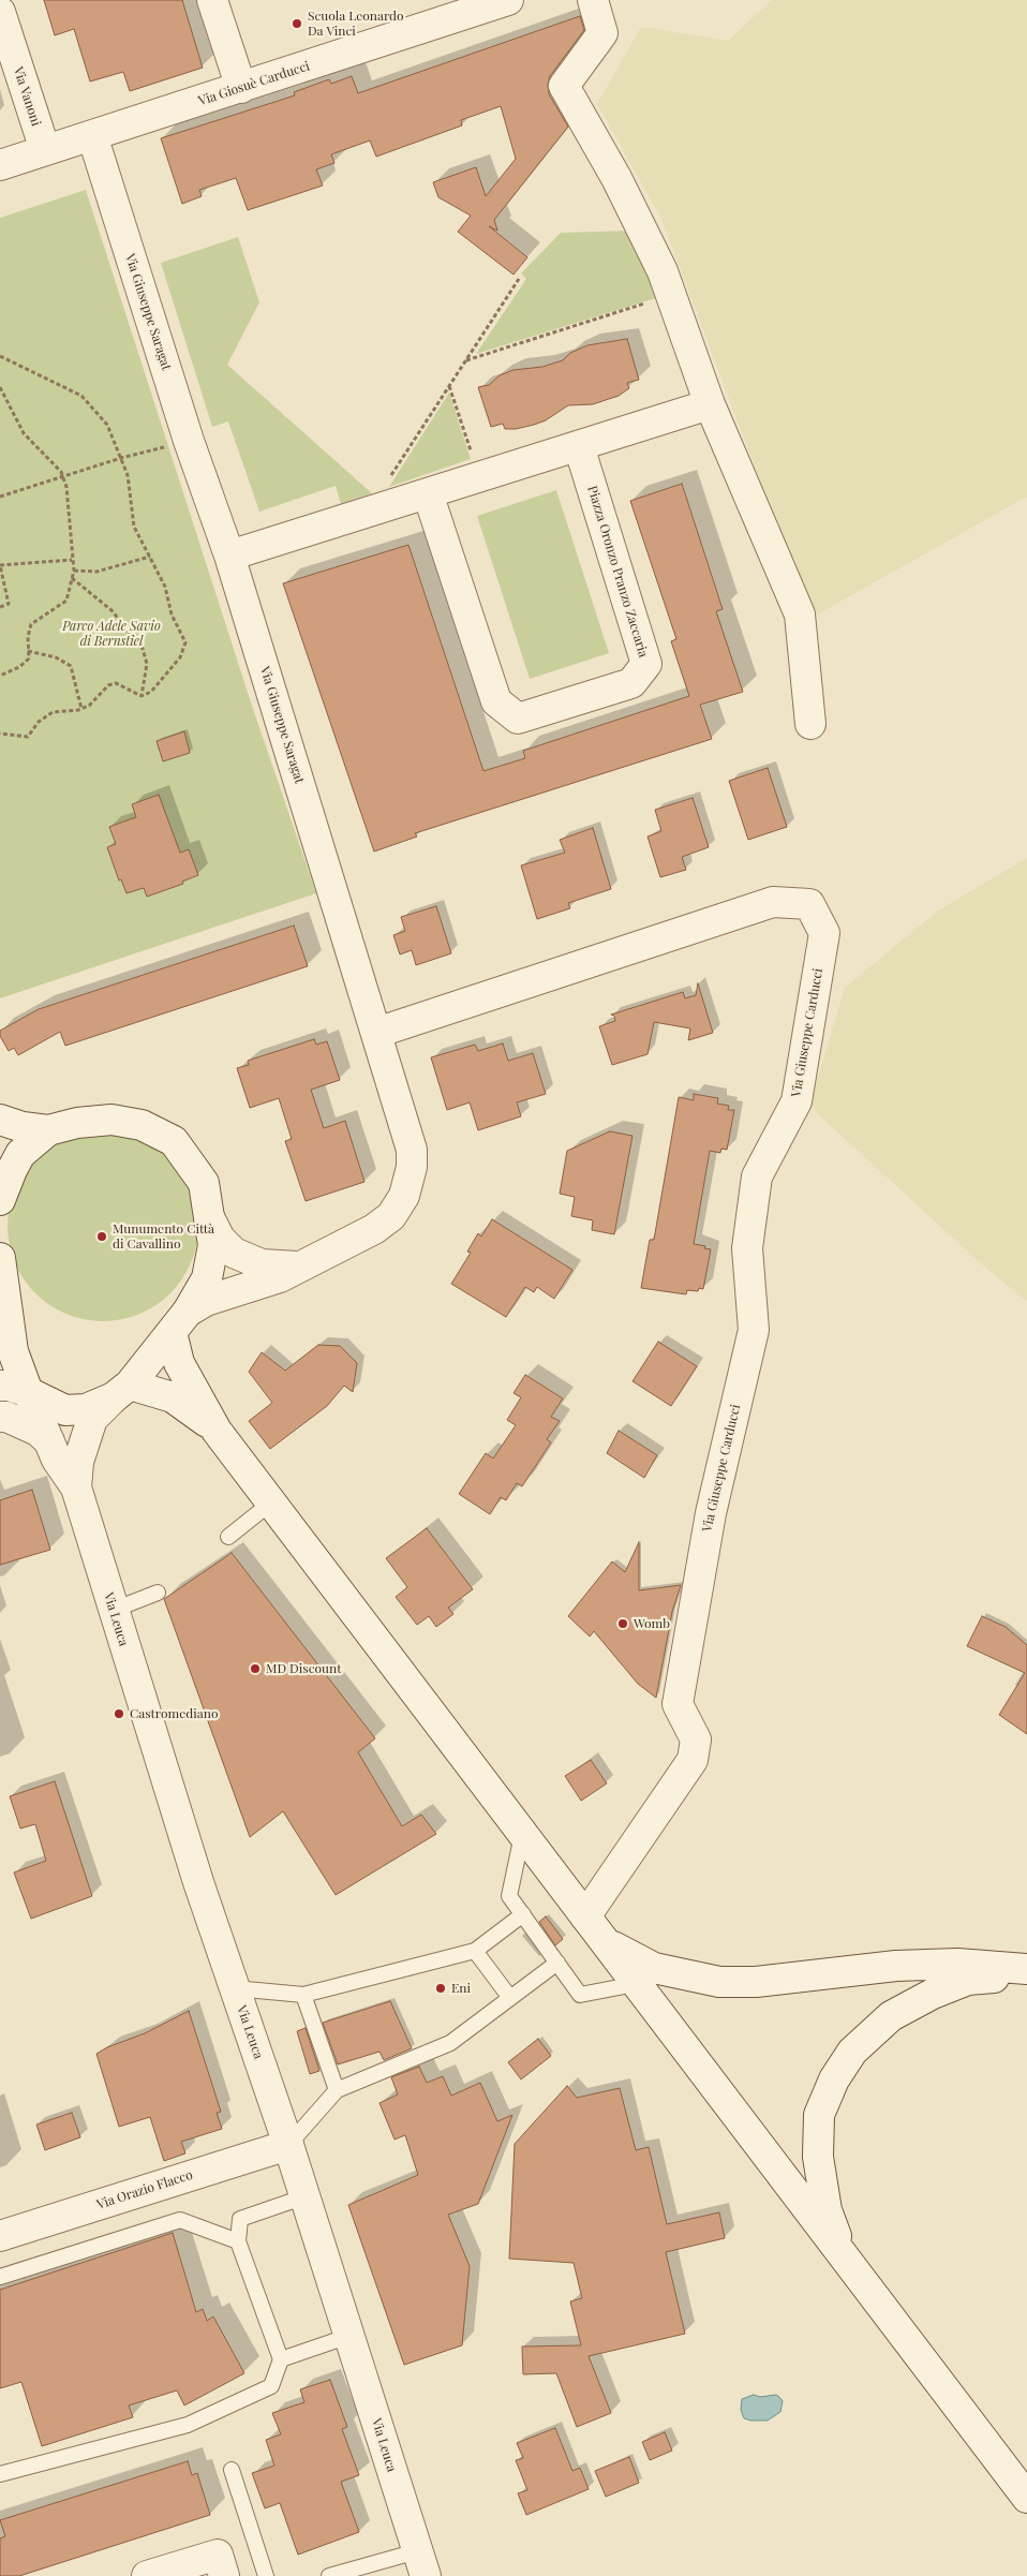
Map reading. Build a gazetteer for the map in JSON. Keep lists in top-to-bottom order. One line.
{"streets":{"street":["Via Giosuè Carducci","Via Vanoni","Via Giuseppe Saragat","Piazza Oronzo Pranzo Zaccaria","Via Giuseppe Carducci","Via Leuca","Via Orazio Flacco"]},"crossings":[["Via Giosuè Carducci","Via Vanoni"],["Via Giosuè Carducci","Via Giuseppe Saragat"],["Via Giuseppe Saragat","Via Giuseppe Carducci"],["Via Giuseppe Saragat","Via Leuca"],["Via Leuca","Via Orazio Flacco"]],"parks":["Parco Adele Savio di Bernstiel"],"places":["Scuola Leonardo Da Vinci","Munumento Città di Cavallino","Womb","MD Discount","Castromediano","Eni"]}
